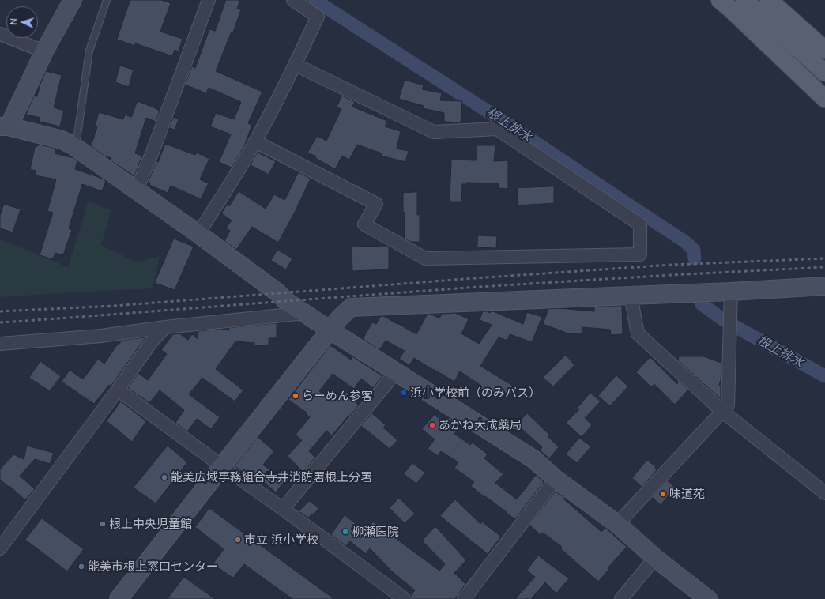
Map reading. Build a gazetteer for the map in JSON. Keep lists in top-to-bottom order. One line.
{"water":["根上排水"],"places":["浜小学校前（のみバス）","らーめん参客","あかね大成薬局","能美広域事務組合寺井消防署根上分署","味道苑","根上中央児童館","柳瀬医院","市立 浜小学校","能美市根上窓口センター"],"north":"left"}
